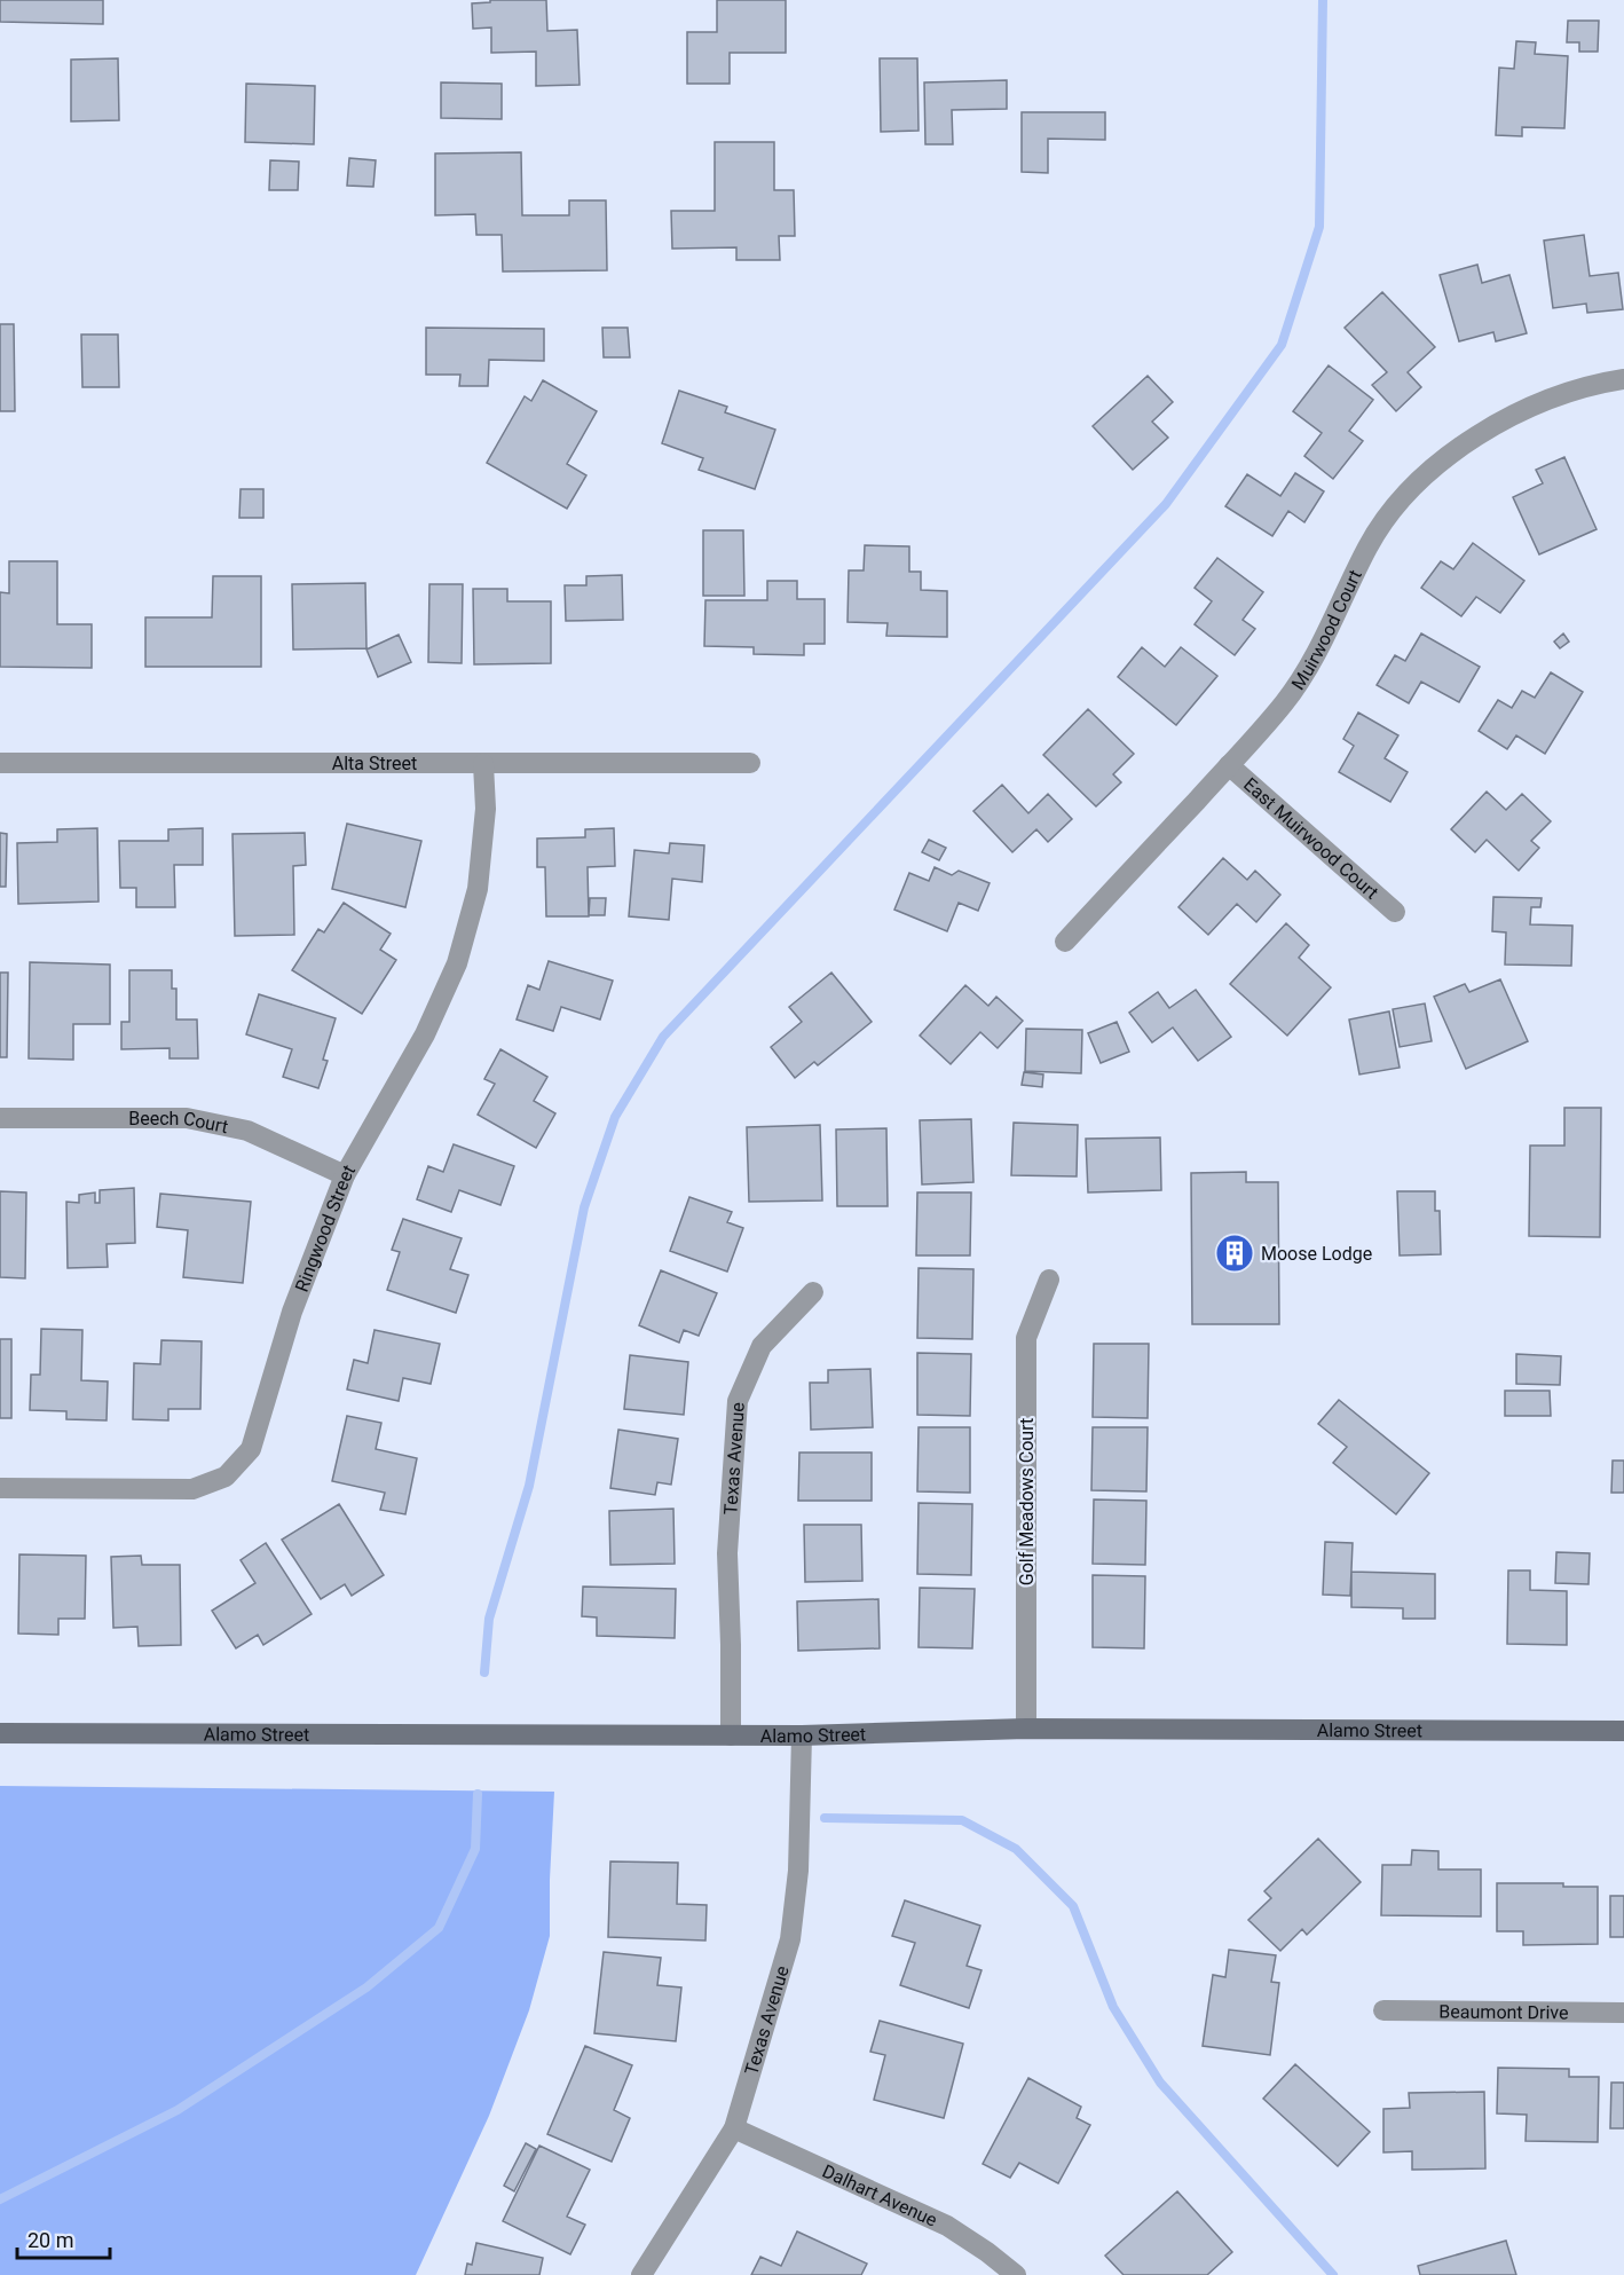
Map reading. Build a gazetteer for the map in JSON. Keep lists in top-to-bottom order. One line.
{"streets":{"main road":["Alamo Street"],"street":["Muirwood Court","Alta Street","East Muirwood Court","Beech Court","Ringwood Street","Texas Avenue","Golf Meadows Court","Beaumont Drive","Dalhart Avenue"]},"crossings":[["Muirwood Court","East Muirwood Court"],["Alta Street","Ringwood Street"],["Beech Court","Ringwood Street"],["Texas Avenue","Alamo Street"],["Texas Avenue","Dalhart Avenue"],["Golf Meadows Court","Alamo Street"]],"places":{"building":["Moose Lodge"]},"scale_bar":"20 m"}
